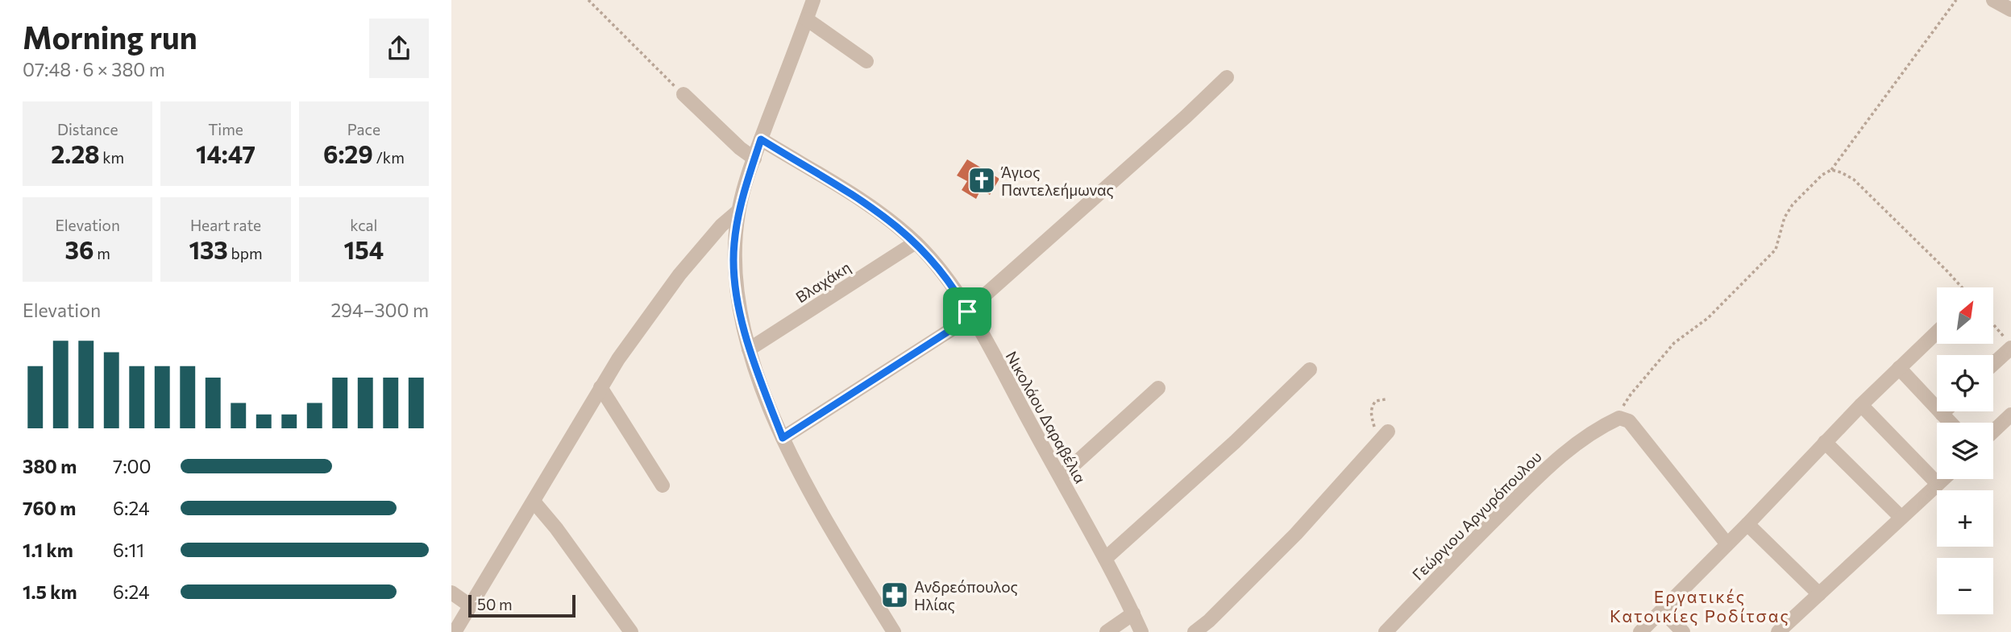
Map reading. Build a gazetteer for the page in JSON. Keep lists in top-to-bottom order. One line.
{"streets":{"street":["Βλαχάκη","Νικολάου Δαραβέλια","Γεώργιου Αργυρόπουλου"]},"crossings":[["Βλαχάκη","Νικολάου Δαραβέλια"]],"districts":["Εργατικές Κατοικίες Ροδίτσας"],"places":{"church":["Άγιος Παντελεήμωνας"],"pharmacy":["Ανδρεόπουλος Ηλίας"]},"scale_bar":"50 m","north":"top right","page":{"heading":["Morning run","07:48 · 6 × 380 m"],"stats":[["Distance","2.28 km"],["Time","14:47"],["Pace","6:29 /km"],["Elevation","36 m"],["Heart rate","133 bpm"],["kcal","154"]],"chart":["Elevation","294–300 m"],"map_buttons":["+","−"],"list":[{"name":"380 m","note":"7:00"},{"name":"760 m","note":"6:24"},{"name":"1.1 km","note":"6:11"},{"name":"1.5 km","note":"6:24"}],"scale":"50 m"}}
